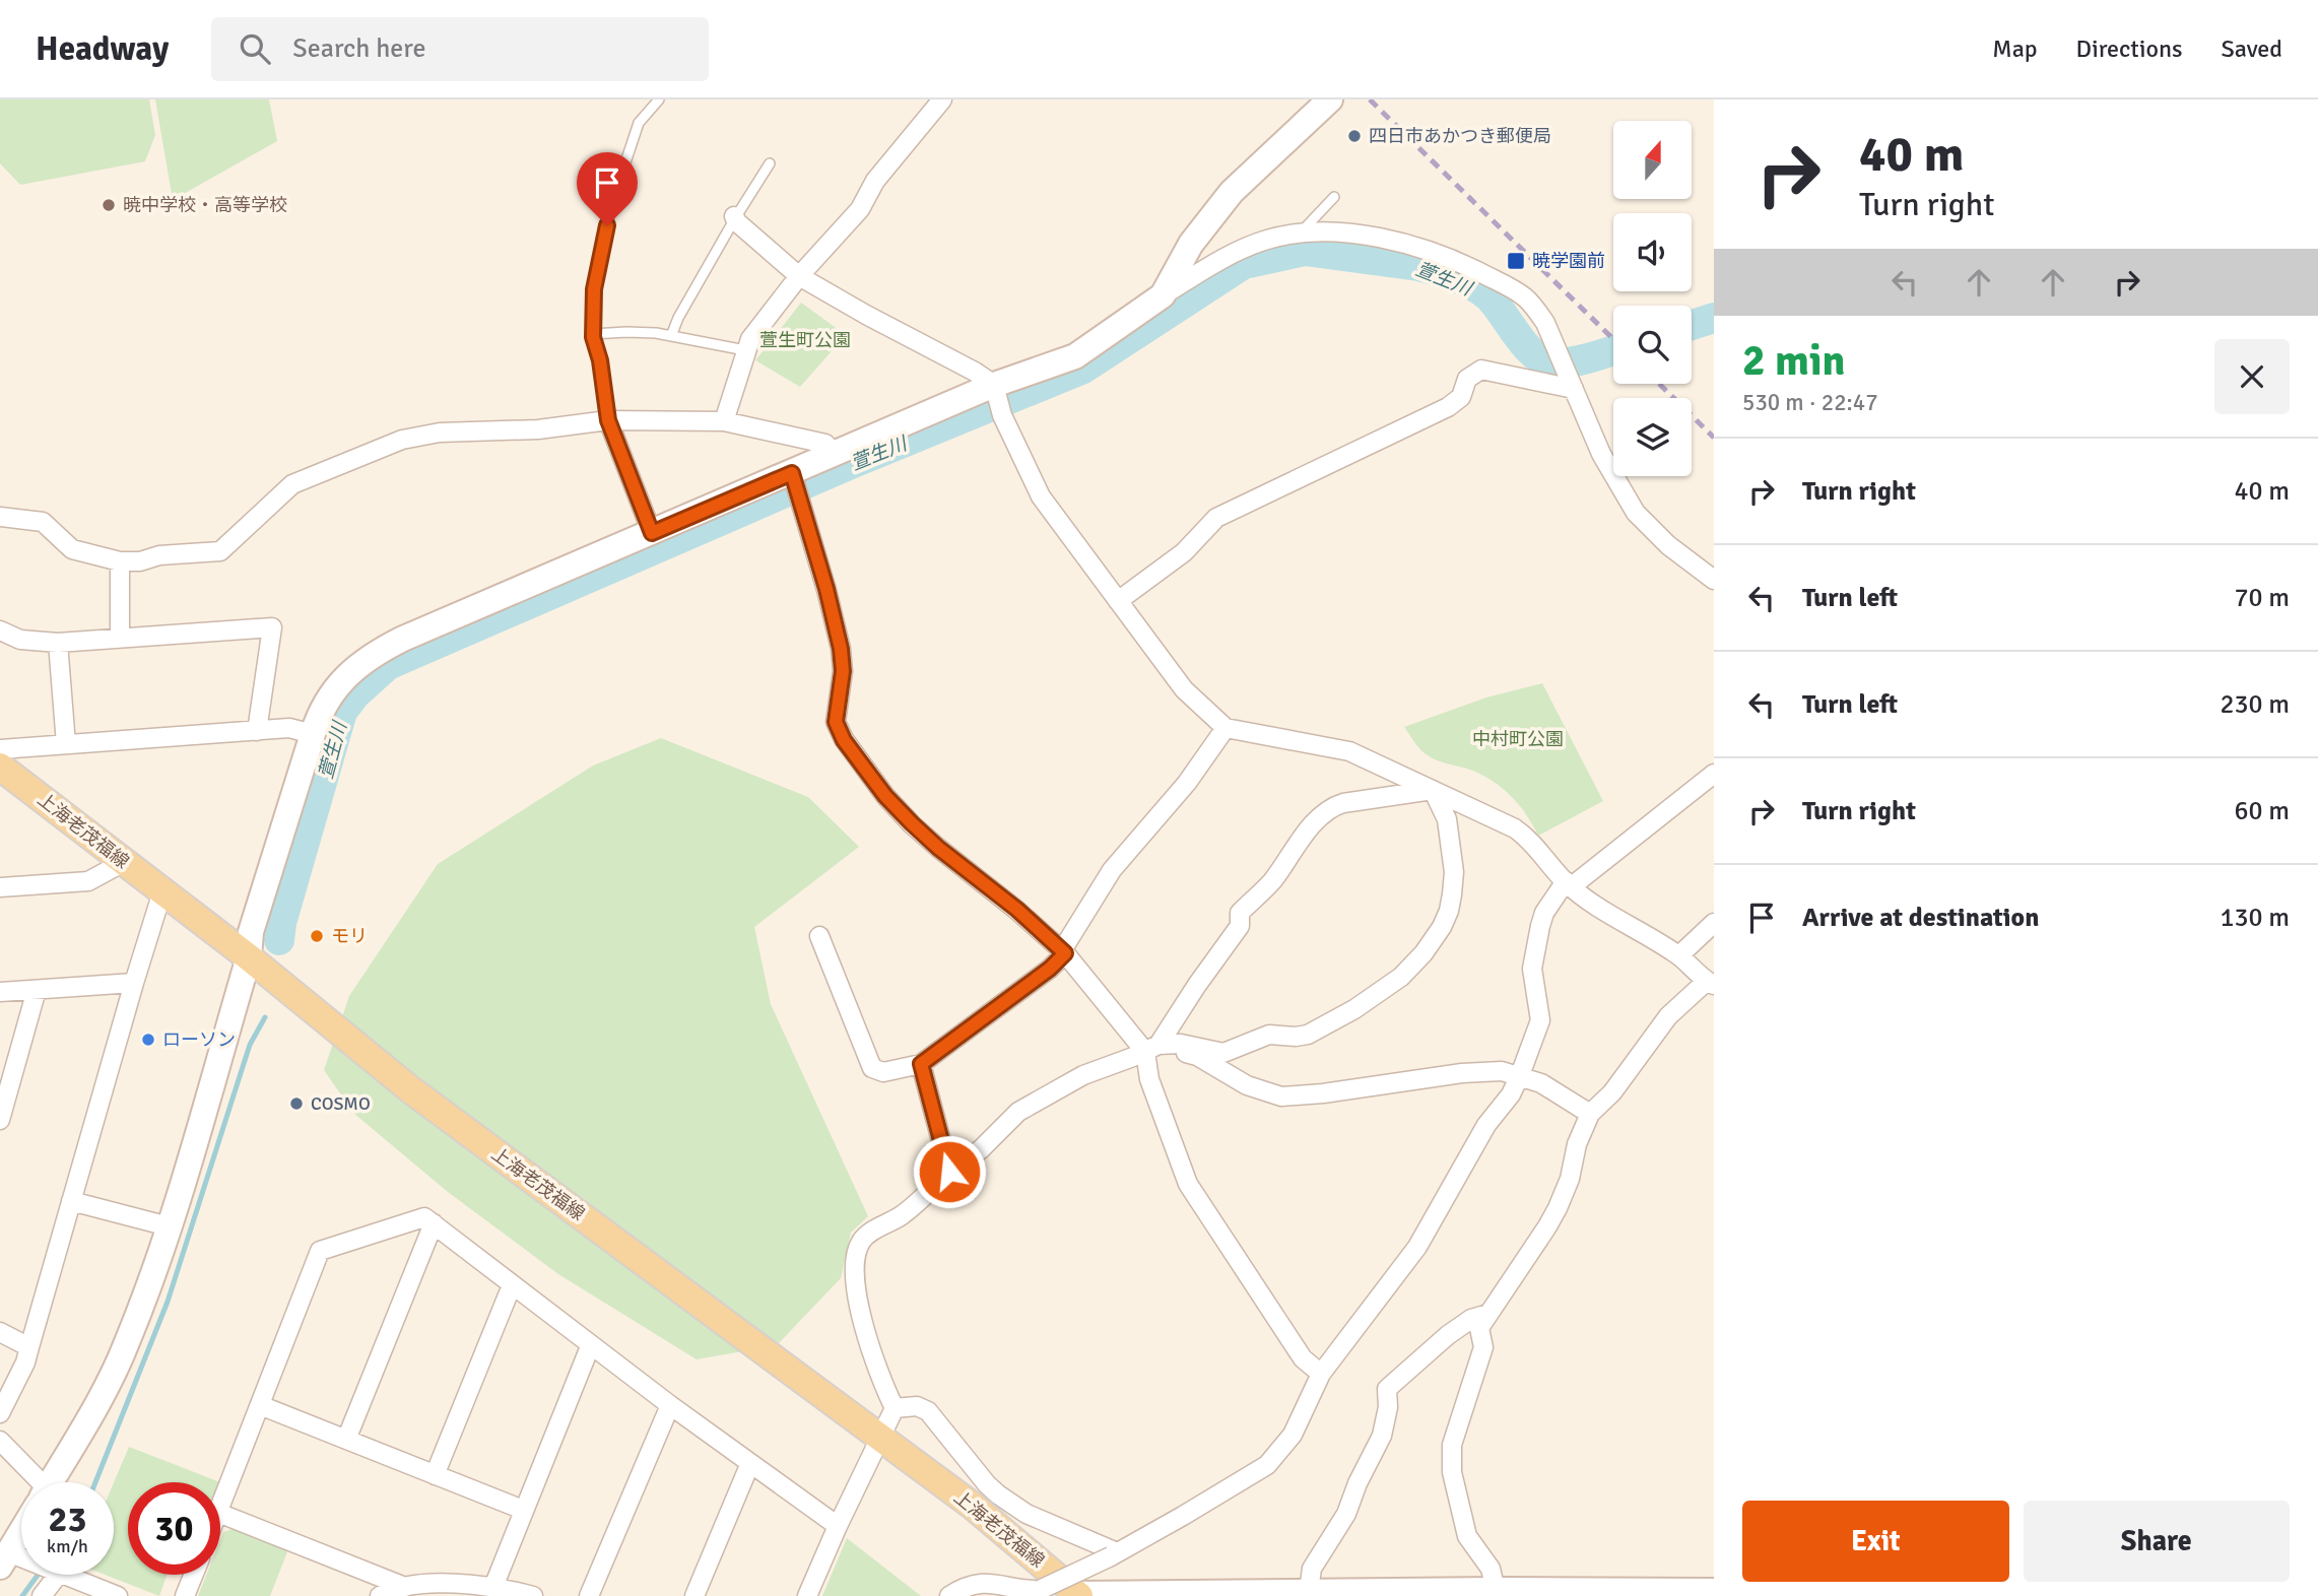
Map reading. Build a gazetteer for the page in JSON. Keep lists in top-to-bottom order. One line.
{"streets":{"main road":["上海老茂福線"]},"water":["萱生川"],"parks":["萱生町公園","中村町公園"],"places":{"other":["四日市あかつき郵便局","暁中学校・高等学校","モリ","ローソン","COSMO"],"transit":["暁学園前"]},"north":"top","page":{"header":"Headway","search":"Search here","nav":["Map","Directions","Saved"],"turn":["40 m","Turn right"],"heading":["2 min","530 m · 22:47"],"list":[{"name":"Turn right","value":"40 m"},{"name":"Turn left","value":"70 m"},{"name":"Turn left","value":"230 m"},{"name":"Turn right","value":"60 m"},{"name":"Arrive at destination","value":"130 m"}],"speed":"23 km/h","limit":"30","buttons":["Exit","Share"]}}
